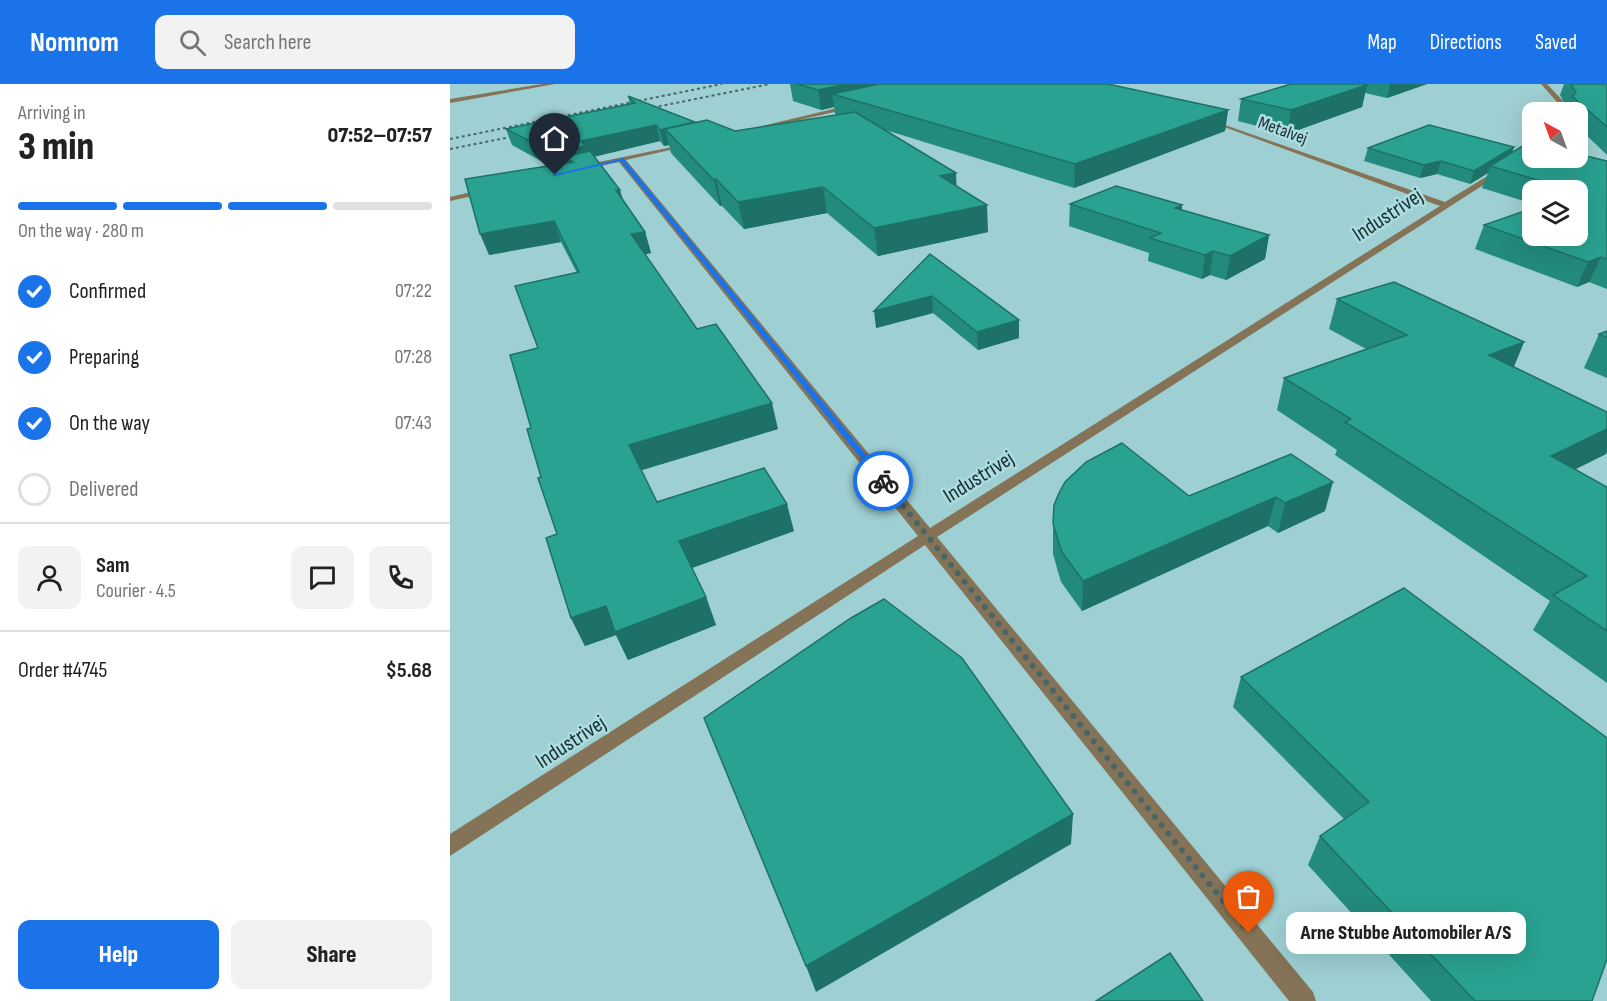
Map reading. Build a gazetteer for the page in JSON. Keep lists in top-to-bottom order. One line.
{"streets":{"street":["Metalvej","Industrivej"]},"crossings":[["Metalvej","Industrivej"]],"places":["Arne Stubbe Automobiler A/S"],"north":"top left","page":{"header":"Nomnom","search":"Search here","nav":["Map","Directions","Saved"],"heading":["3 min","Arriving in","07:52–07:57"],"panel":["Sam","Courier · 4.5","Order #4745","$5.68"],"bar":"On the way · 280 m","list":[["Confirmed","07:22"],["Preparing","07:28"],["On the way","07:43"],"Delivered"],"buttons":["Help","Share"],"bubble":"Arne Stubbe Automobiler A/S"}}
